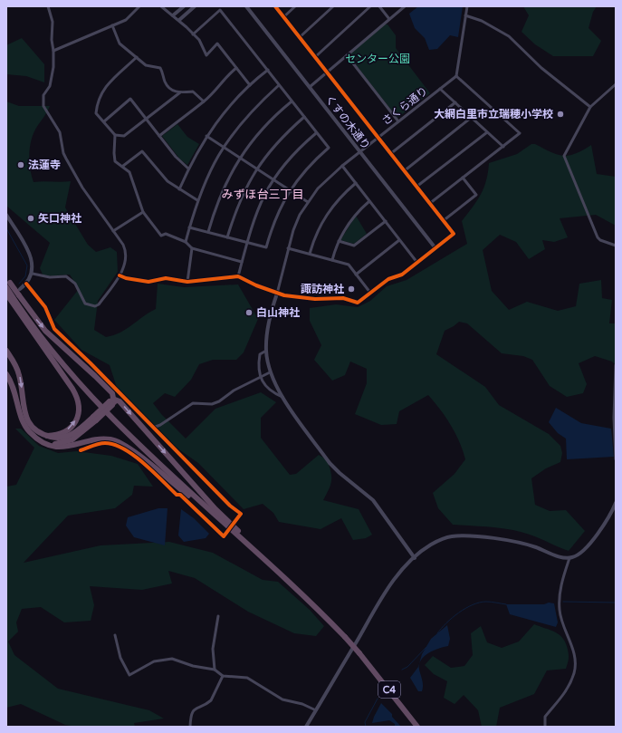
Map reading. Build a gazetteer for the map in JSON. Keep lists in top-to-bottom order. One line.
{"streets":{"highway":["C4"],"street":["さくら通り","くすの木通り"]},"crossings":[["さくら通り","くすの木通り"]],"districts":["みずほ台三丁目"],"parks":["センター公園"],"places":["大網白里市立瑞穂小学校","法蓮寺","矢口神社","諏訪神社","白山神社"]}
